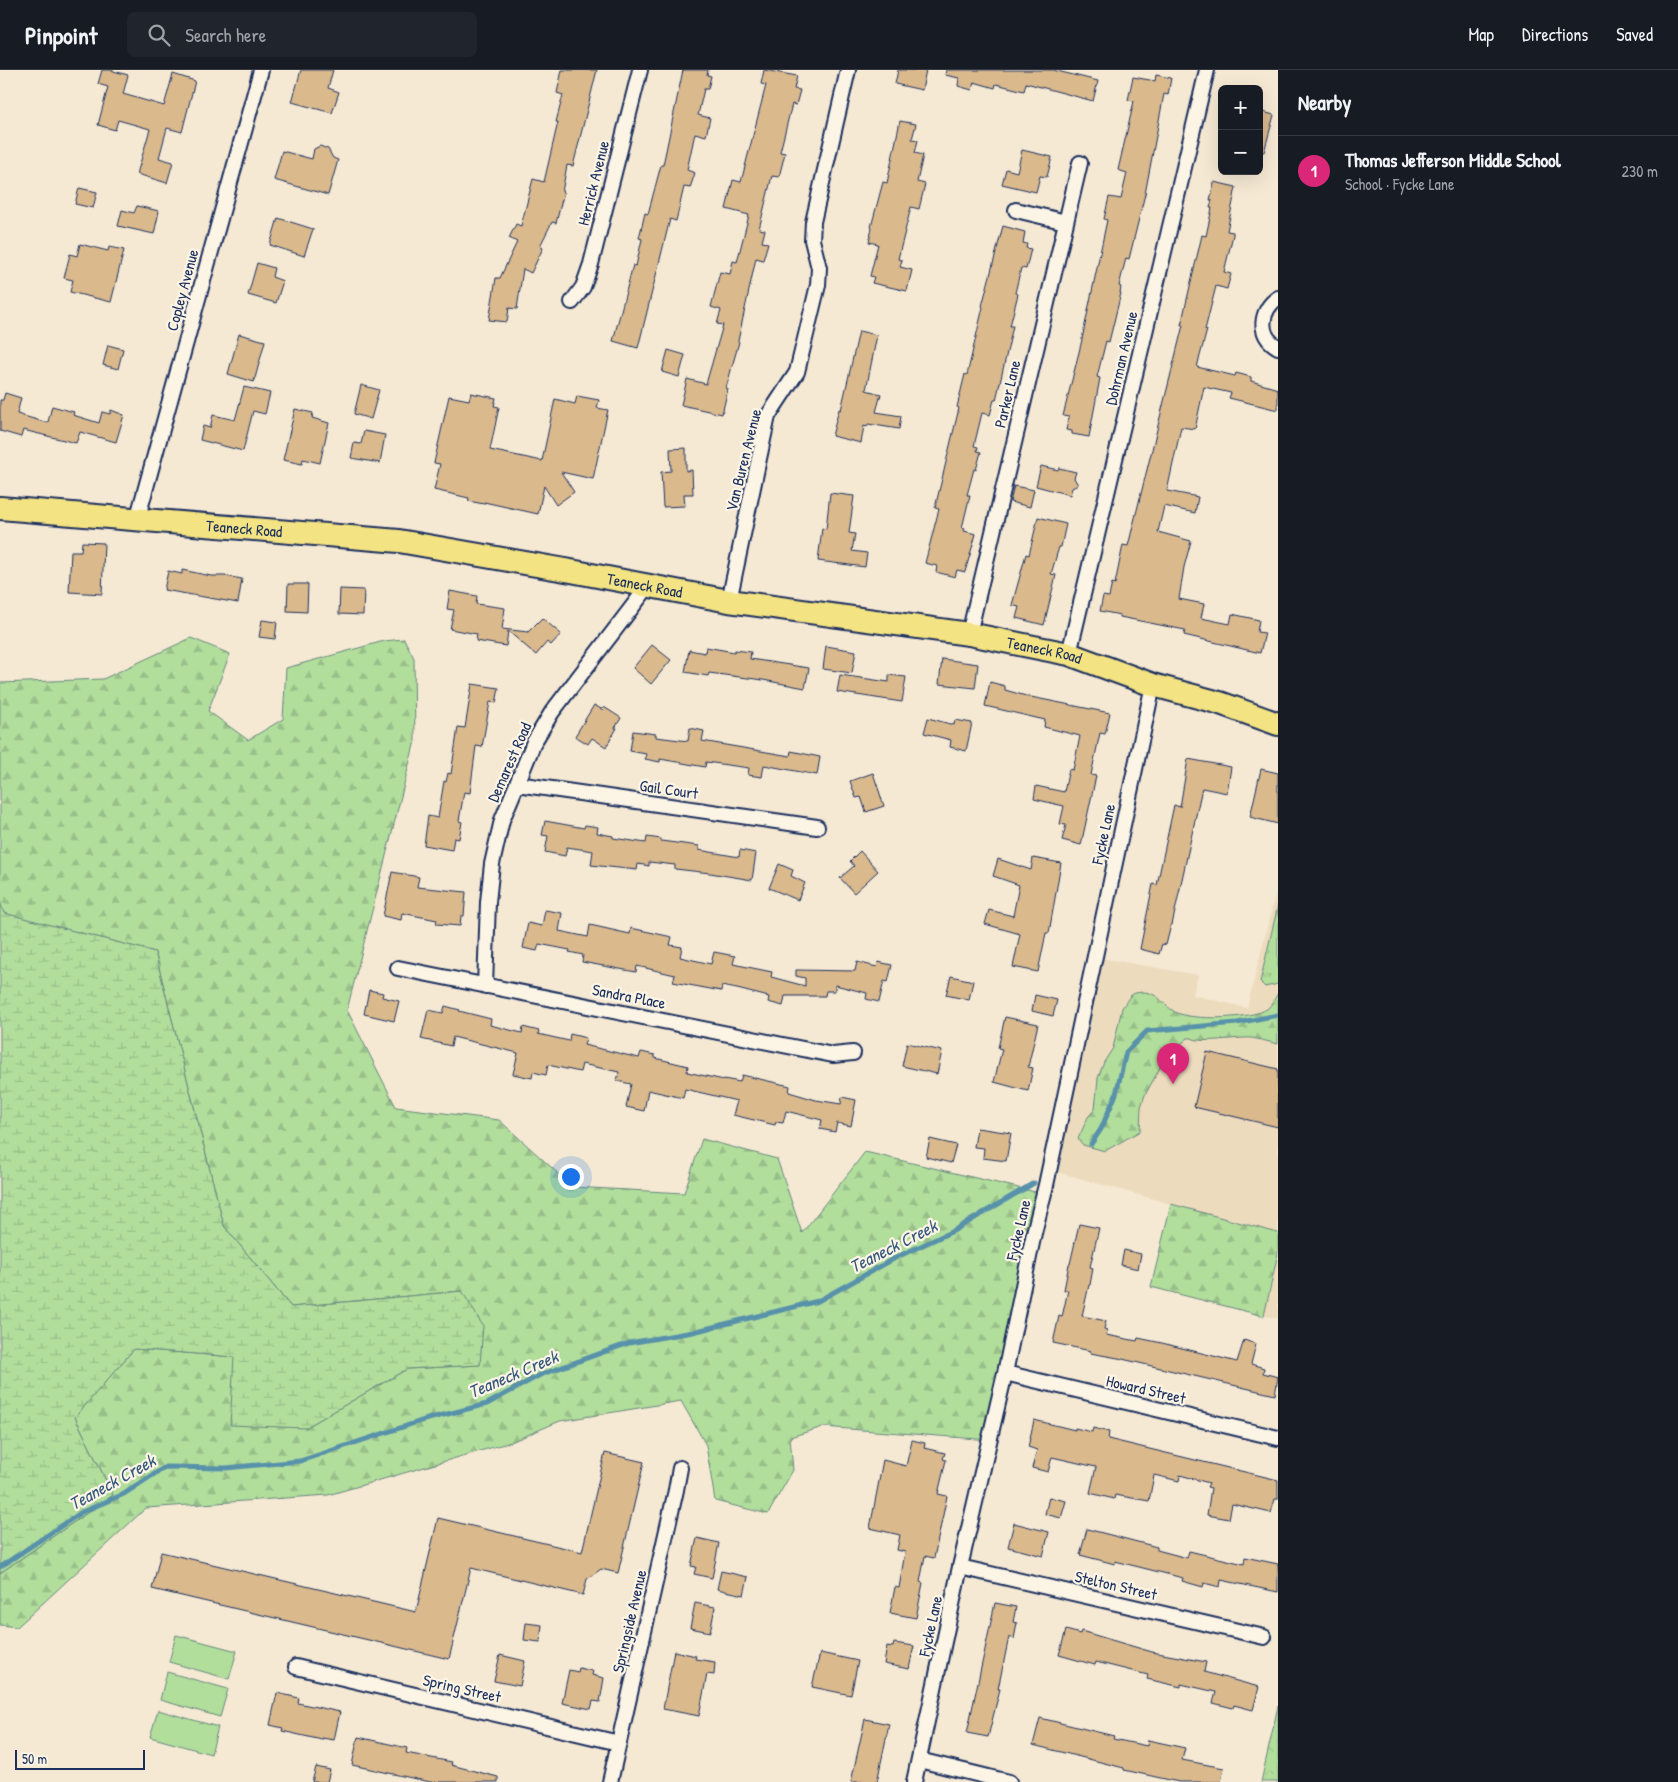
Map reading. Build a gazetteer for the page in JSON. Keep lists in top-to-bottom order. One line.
{"streets":{"main road":["Teaneck Road"],"street":["Herrick Avenue","Copley Avenue","Dohrman Avenue","Parker Lane","Van Buren Avenue","Demarest Road","Gail Court","Fycke Lane","Sandra Place","Howard Street","Stelton Street","Springside Avenue","Spring Street"]},"crossings":[["Copley Avenue","Teaneck Road"],["Dohrman Avenue","Teaneck Road"],["Parker Lane","Teaneck Road"],["Van Buren Avenue","Teaneck Road"],["Teaneck Road","Demarest Road"],["Teaneck Road","Fycke Lane"],["Demarest Road","Gail Court"],["Demarest Road","Sandra Place"],["Fycke Lane","Howard Street"],["Fycke Lane","Stelton Street"],["Springside Avenue","Spring Street"]],"water":["Teaneck Creek"],"scale_bar":"50 m","page":{"header":"Pinpoint","search":"Search here","nav":["Map","Directions","Saved"],"heading":"Nearby","map_buttons":["+","−"],"list":[{"mark":"1","name":"Thomas Jefferson Middle School","note":"School · Fycke Lane","value":"230 m"}],"pins":"1","scale":"50 m"}}
